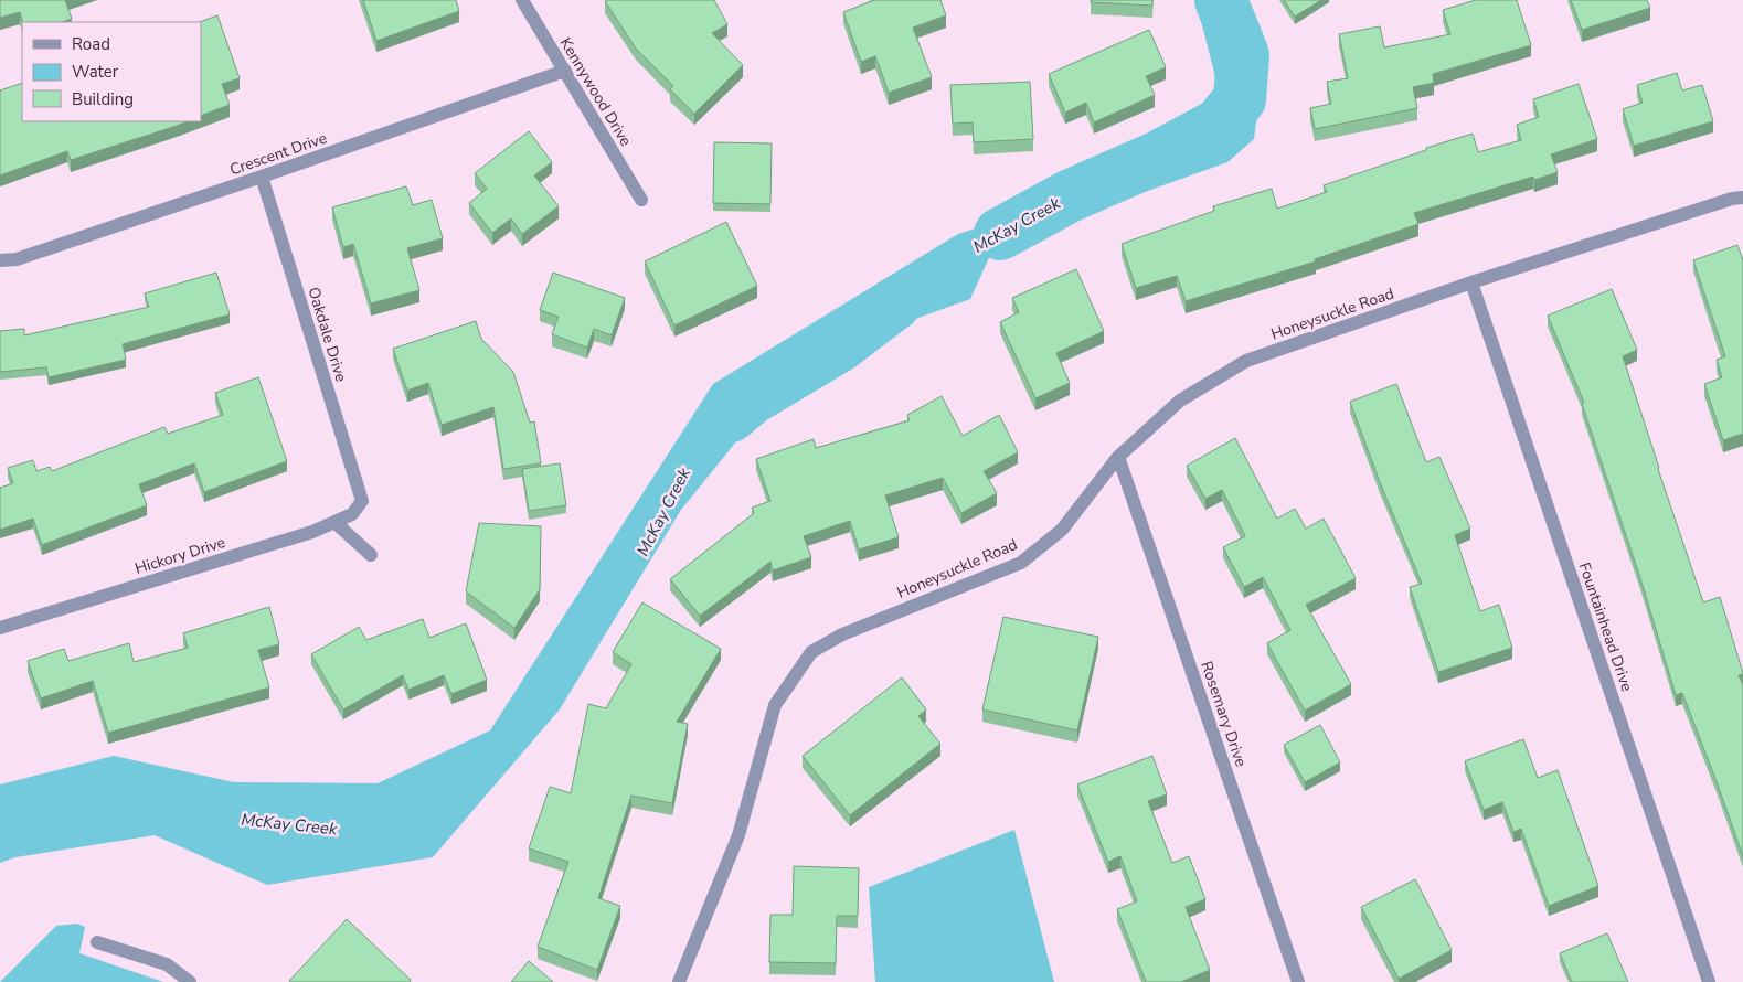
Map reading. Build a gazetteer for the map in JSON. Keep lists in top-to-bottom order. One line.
{"streets":{"street":["Kennywood Drive","Crescent Drive","Honeysuckle Road","Oakdale Drive","Hickory Drive","Fountainhead Drive","Rosemary Drive"]},"crossings":[["Kennywood Drive","Crescent Drive"],["Crescent Drive","Oakdale Drive"],["Honeysuckle Road","Fountainhead Drive"],["Honeysuckle Road","Rosemary Drive"],["Oakdale Drive","Hickory Drive"]],"water":["McKay Creek"],"legend":["Road","Water","Building"]}
